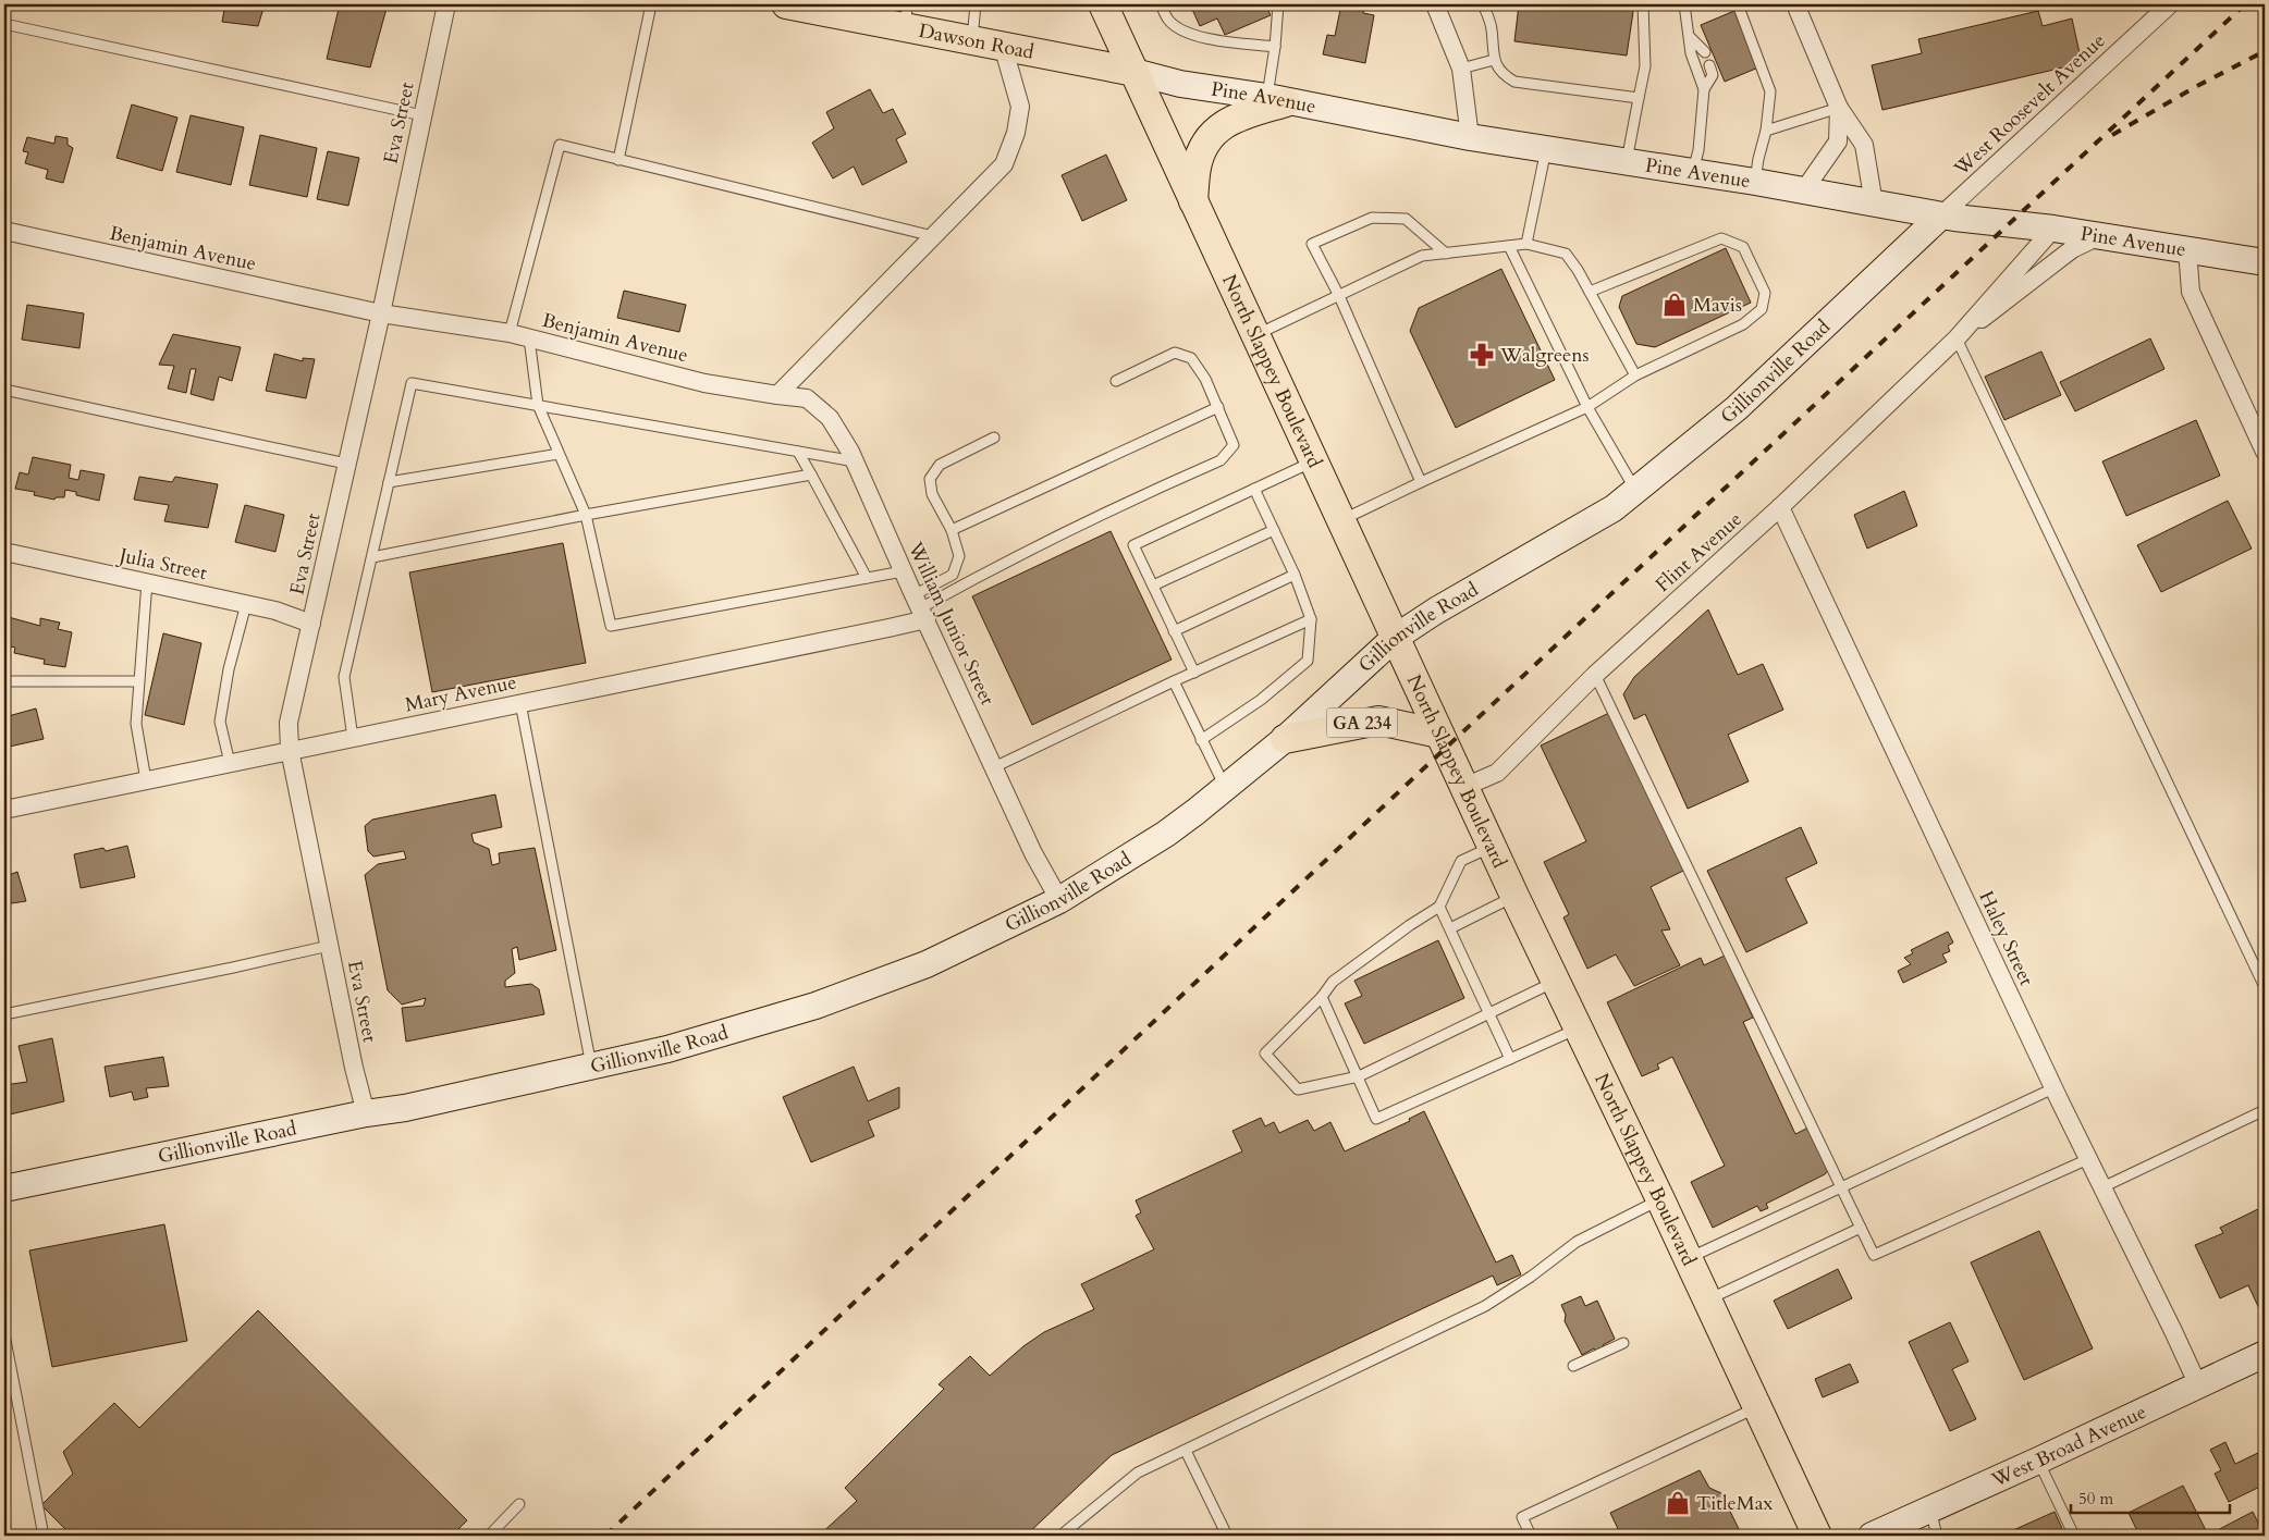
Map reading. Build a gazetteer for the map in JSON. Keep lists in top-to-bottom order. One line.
{"streets":{"main road":["Dawson Road","Pine Avenue","North Slappey Boulevard","Gillionville Road","GA 234","West Broad Avenue"],"street":["West Roosevelt Avenue","Eva Street","Benjamin Avenue","Flint Avenue","Julia Street","William Junior Street","Mary Avenue","Haley Street"]},"crossings":[["Dawson Road","Pine Avenue"],["Dawson Road","North Slappey Boulevard"],["Pine Avenue","West Roosevelt Avenue"],["Pine Avenue","North Slappey Boulevard"],["Pine Avenue","Gillionville Road"],["Pine Avenue","Flint Avenue"],["West Roosevelt Avenue","Gillionville Road"],["Eva Street","Benjamin Avenue"],["Eva Street","Gillionville Road"],["Eva Street","Julia Street"],["Eva Street","Mary Avenue"],["Benjamin Avenue","William Junior Street"],["North Slappey Boulevard","Gillionville Road"],["North Slappey Boulevard","Flint Avenue"],["North Slappey Boulevard","GA 234"],["Gillionville Road","William Junior Street"],["Gillionville Road","GA 234"],["Flint Avenue","Haley Street"],["William Junior Street","Mary Avenue"],["Haley Street","West Broad Avenue"]],"places":{"shop":["Mavis","TitleMax"],"pharmacy":["Walgreens"]},"scale_bar":"50 m"}
